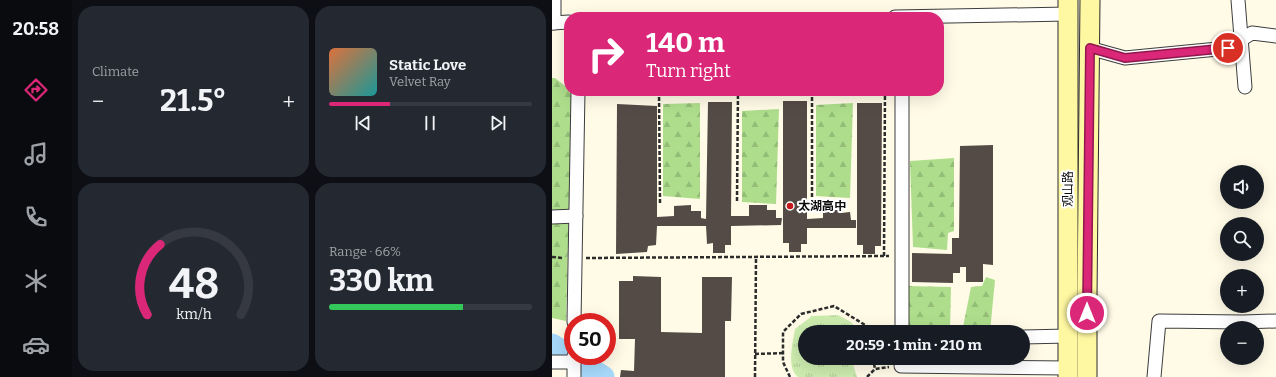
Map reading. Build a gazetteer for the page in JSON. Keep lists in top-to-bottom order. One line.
{"streets":{"main road":["观山路"]},"places":["太湖高中"],"page":{"tabs":"20:58","tile":["Climate",["Range · 66%","330 km"]],"turn":["140 m","Turn right"],"song":["Static Love","Velvet Ray"],"heat":["−","21.5°","+"],"map_buttons":["+","−"],"limit":"50","trip":"20:59 · 1 min · 210 m","gauge":["48","km/h"]}}
